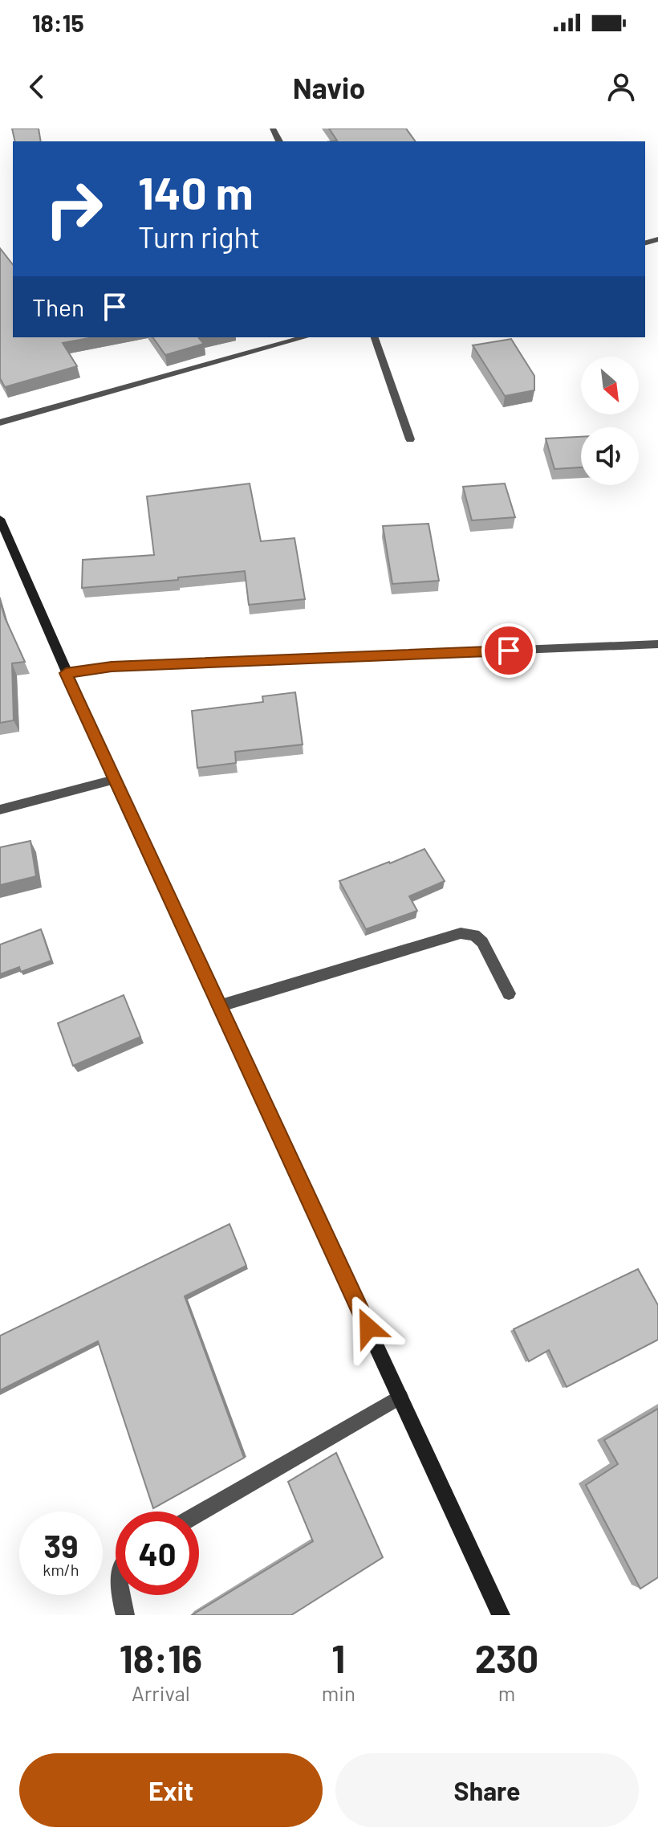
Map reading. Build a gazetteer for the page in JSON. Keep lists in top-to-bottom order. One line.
{"north":"bottom right","page":{"status":"18:15","header":"Navio","turn":["140 m","Turn right"],"then":"Then","speed":"39 km/h","limit":"40","eta":["18:16","Arrival","1","min","230","m"],"buttons":["Exit","Share"]}}
